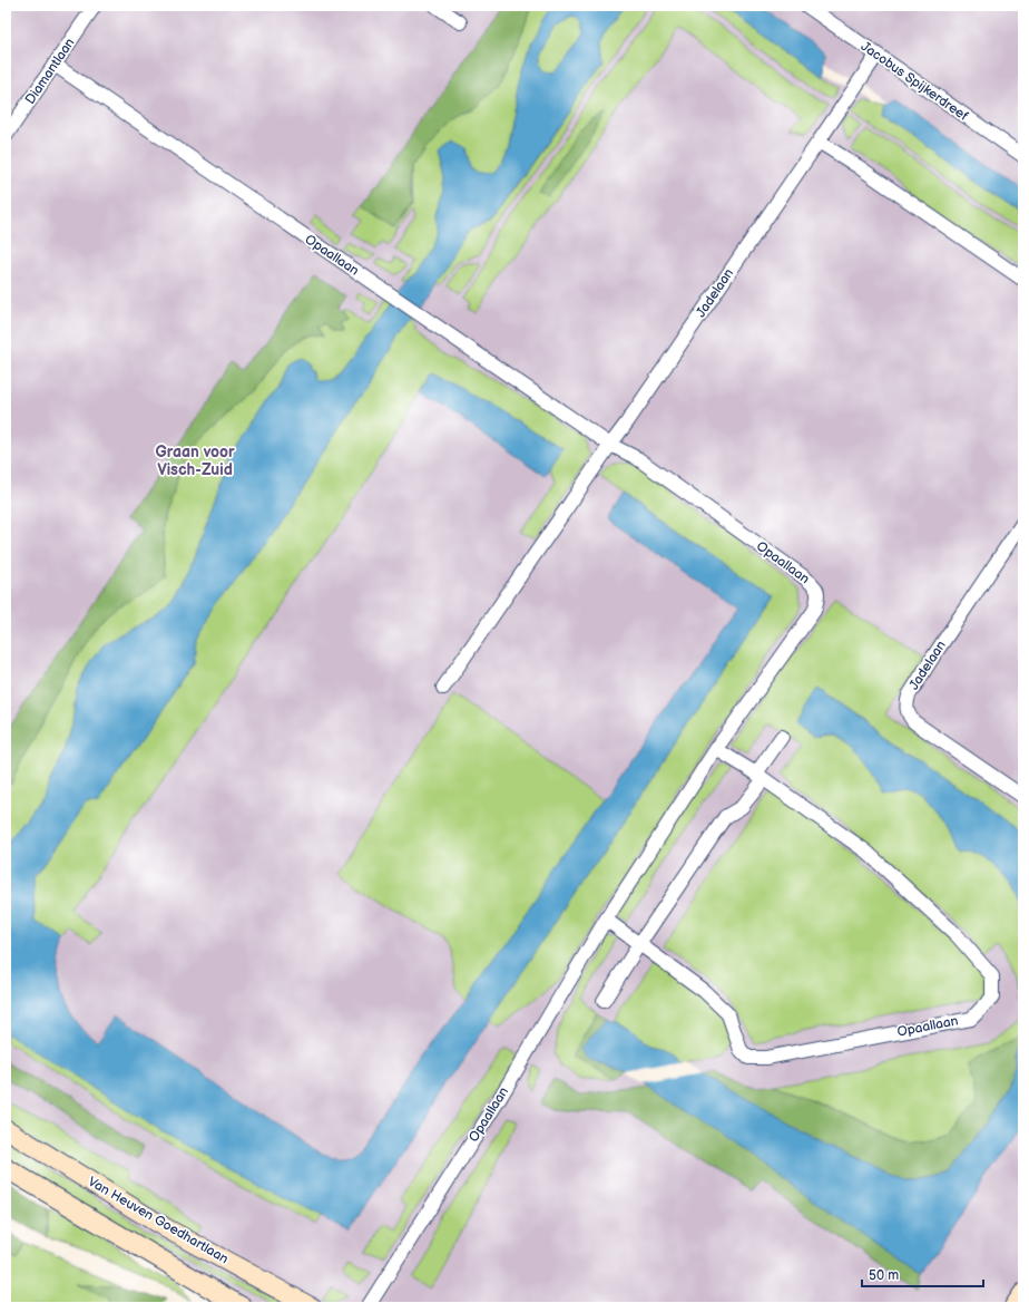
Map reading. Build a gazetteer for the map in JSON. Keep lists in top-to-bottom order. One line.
{"streets":{"main road":["Van Heuven Goedhartlaan"],"street":["Diamantlaan","Jacobus Spijkerdreef","Opaallaan","Jadelaan"]},"crossings":[["Diamantlaan","Opaallaan"],["Jacobus Spijkerdreef","Jadelaan"],["Opaallaan","Jadelaan"]],"districts":["Graan voor Visch-Zuid"],"scale_bar":"50 m"}
